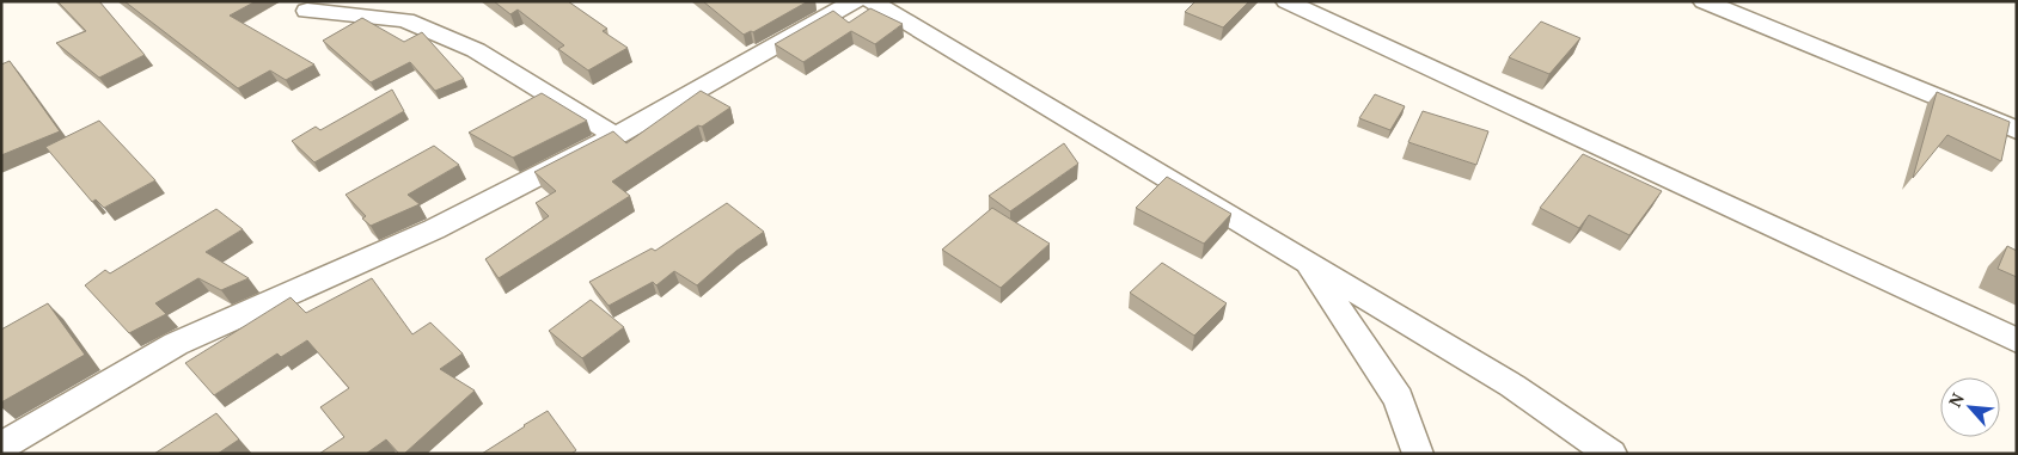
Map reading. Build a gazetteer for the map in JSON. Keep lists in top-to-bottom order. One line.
{"north":"top left"}
